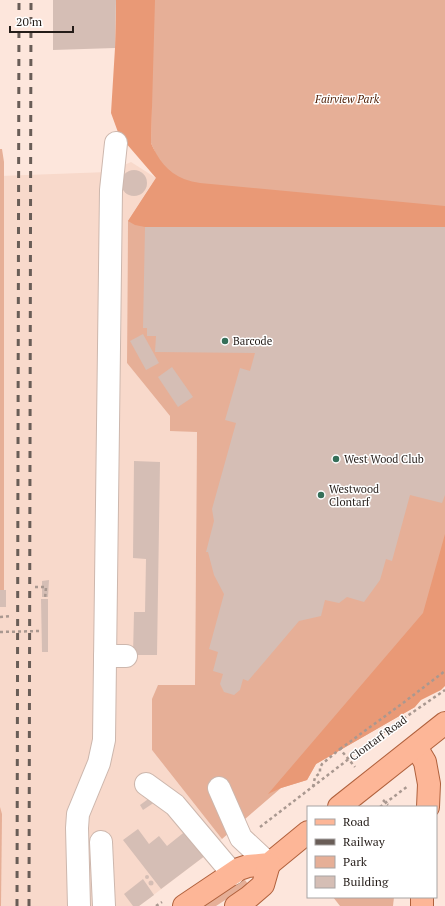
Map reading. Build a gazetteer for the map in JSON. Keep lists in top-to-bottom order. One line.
{"streets":{"path":["Clontarf Road"]},"parks":["Fairview Park"],"places":["Barcode","West Wood Club","Westwood Clontarf"],"legend":["Road","Railway","Park","Building"],"scale_bar":"20 m"}
